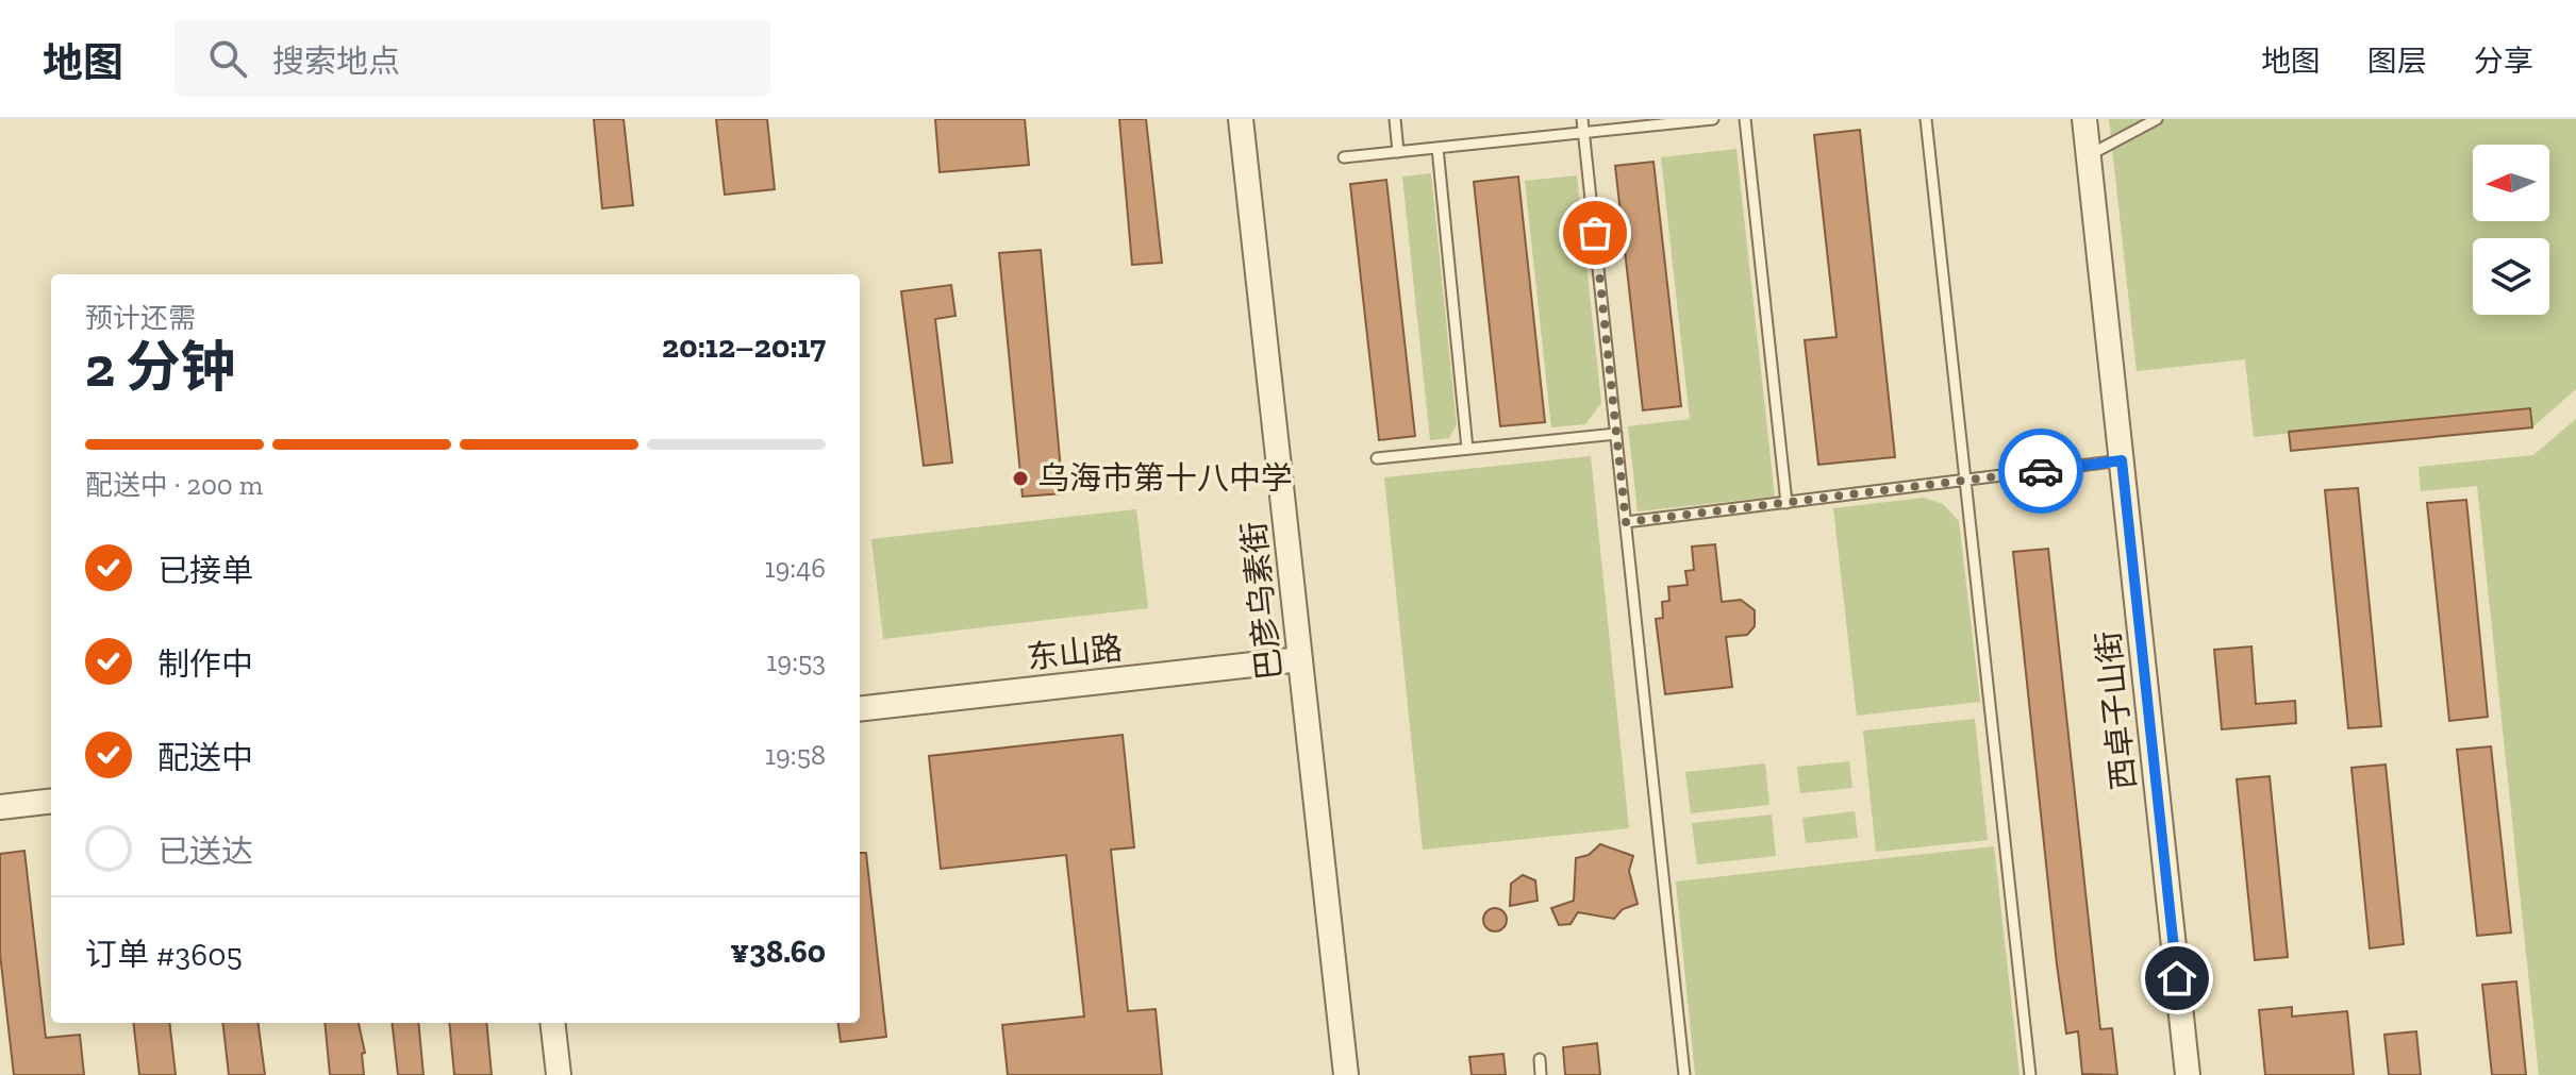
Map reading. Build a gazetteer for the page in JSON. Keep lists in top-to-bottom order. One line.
{"streets":{"street":["巴彦乌素街","东山路","西卓子山街"]},"crossings":[["巴彦乌素街","东山路"]],"places":["乌海市第十八中学"],"north":"left","page":{"header":"地图","search":"搜索地点","nav":["地图","图层","分享"],"heading":["2 分钟","预计还需","20:12–20:17"],"panel":["订单 #3605","¥38.60"],"bar":"配送中 · 200 m","list":[["已接单","19:46"],["制作中","19:53"],["配送中","19:58"],"已送达"]}}
